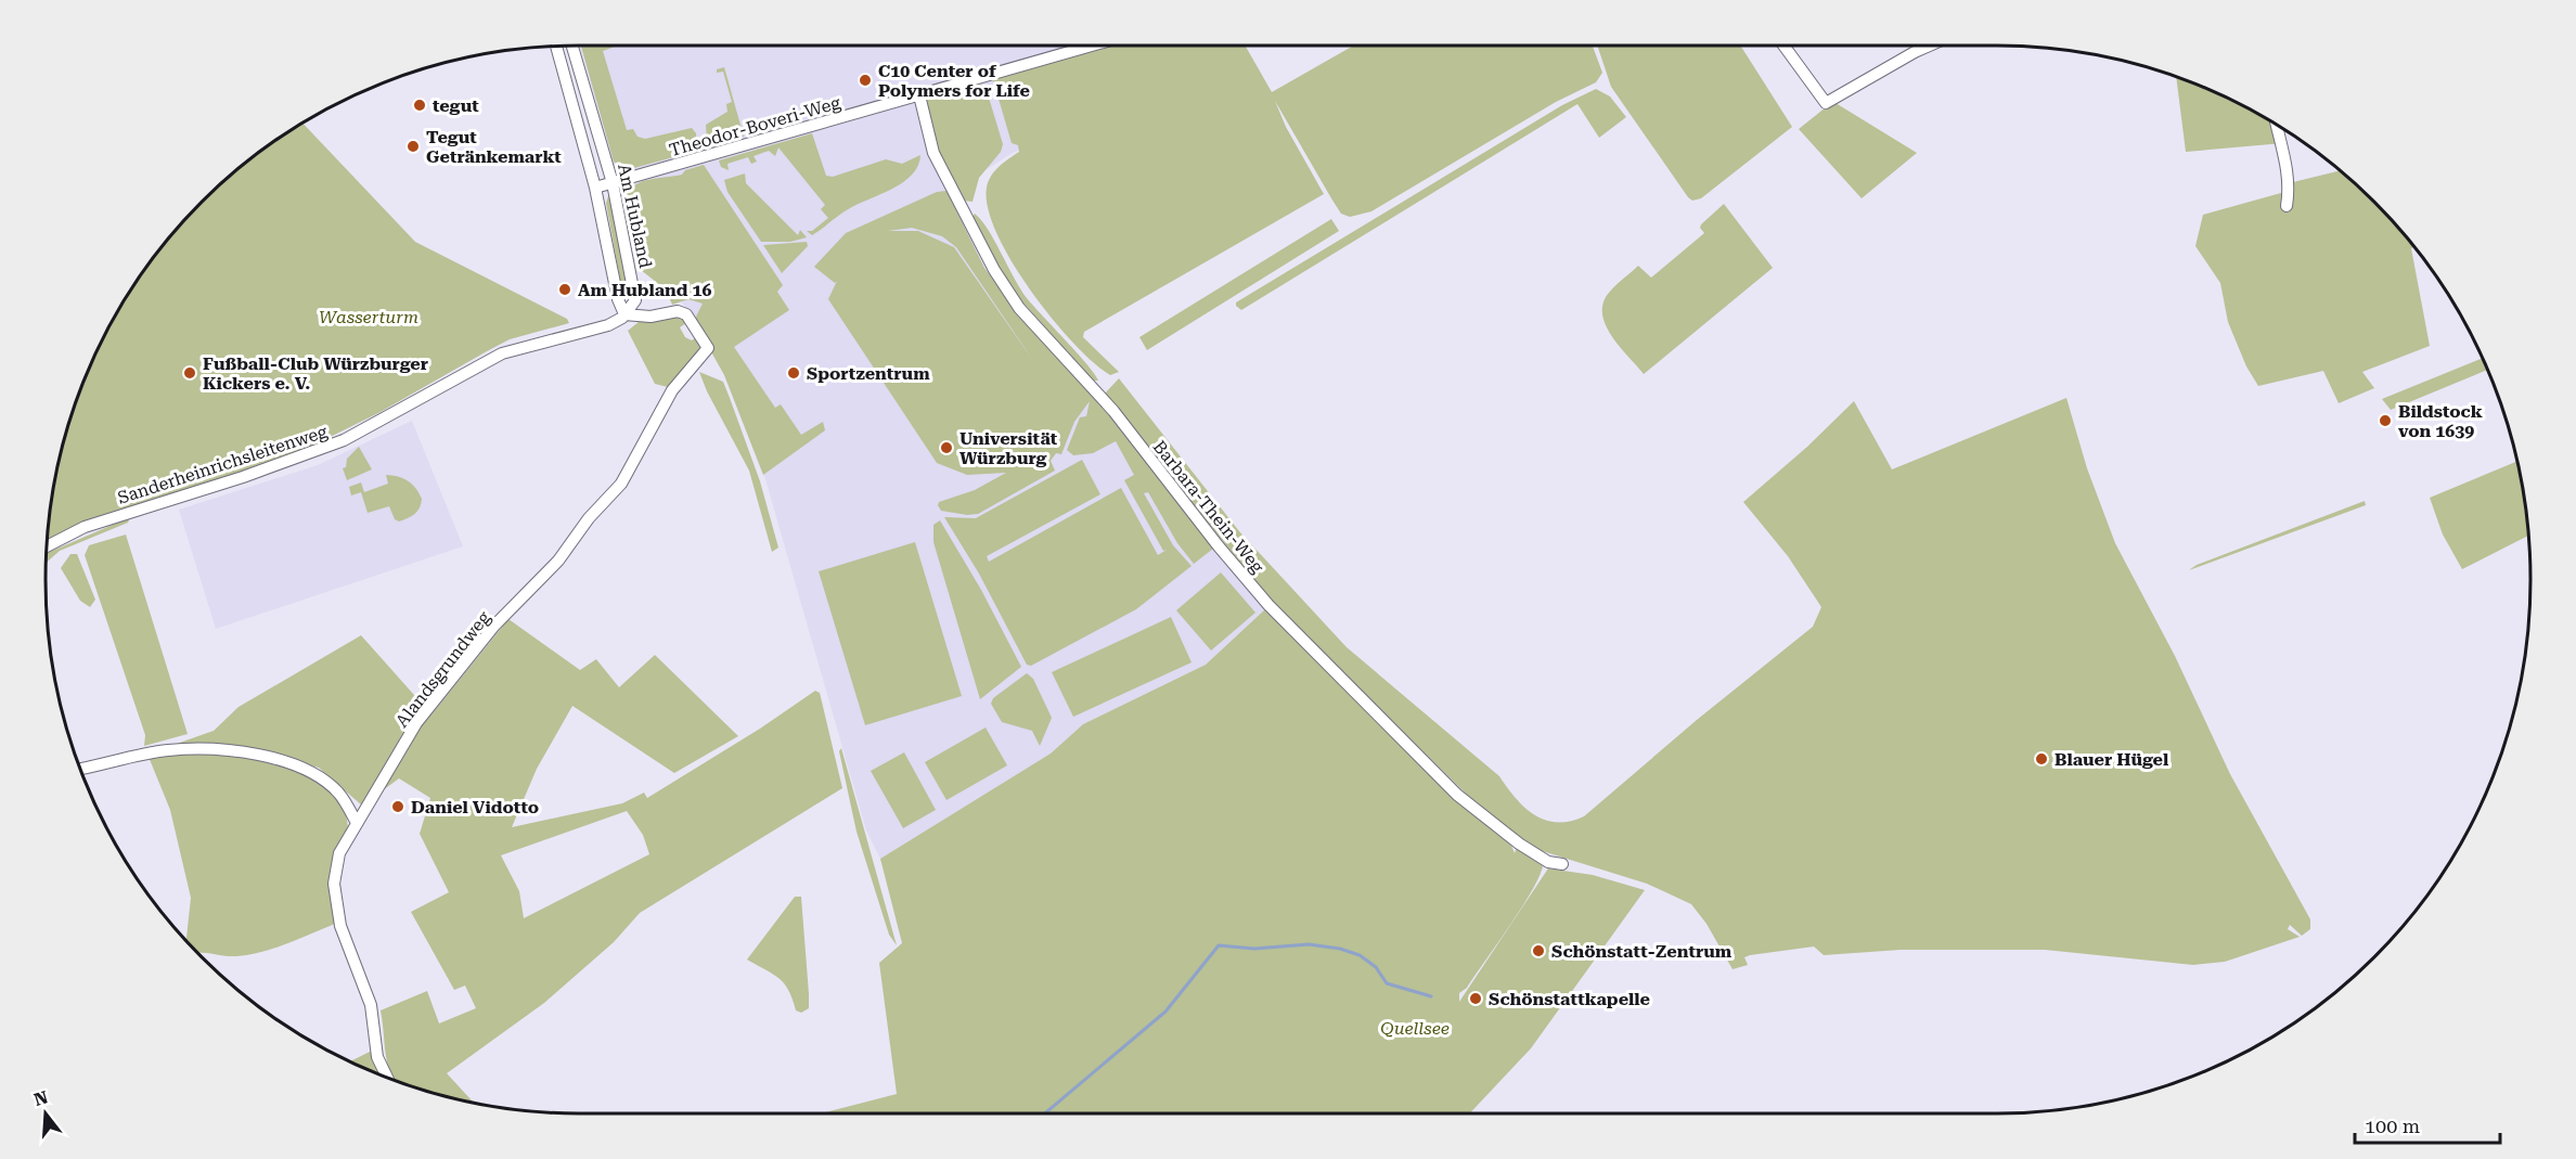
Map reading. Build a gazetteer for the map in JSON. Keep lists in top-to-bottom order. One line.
{"streets":{"street":["Theodor-Boveri-Weg","Am Hubland","Sanderheinrichsleitenweg","Barbara-Thein-Weg","Alandsgrundweg"]},"crossings":[["Theodor-Boveri-Weg","Am Hubland"],["Theodor-Boveri-Weg","Barbara-Thein-Weg"],["Am Hubland","Sanderheinrichsleitenweg"],["Am Hubland","Alandsgrundweg"],["Sanderheinrichsleitenweg","Alandsgrundweg"]],"parks":["Wasserturm","Quellsee"],"places":["C10 Center of Polymers for Life","tegut","Tegut Getränkemarkt","Am Hubland 16","Fußball-Club Würzburger Kickers e. V.","Sportzentrum","Bildstock von 1639","Universität Würzburg","Blauer Hügel","Daniel Vidotto","Schönstatt-Zentrum","Schönstattkapelle"],"scale_bar":"100 m","north":"top"}
